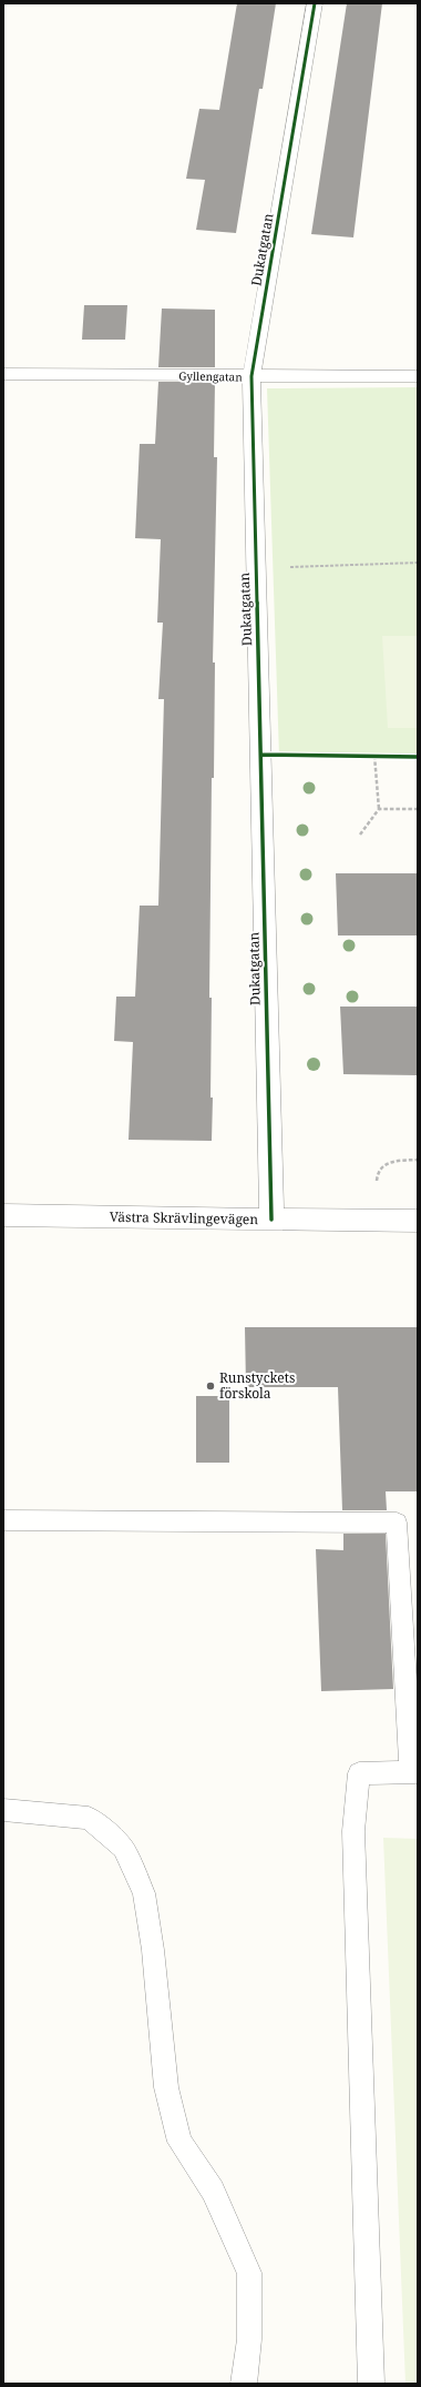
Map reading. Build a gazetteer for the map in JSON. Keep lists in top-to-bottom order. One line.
{"streets":{"street":["Dukatgatan","Gyllengatan","Västra Skrävlingevägen"]},"crossings":[["Dukatgatan","Gyllengatan"],["Dukatgatan","Västra Skrävlingevägen"]],"places":["Runstyckets förskola"]}
